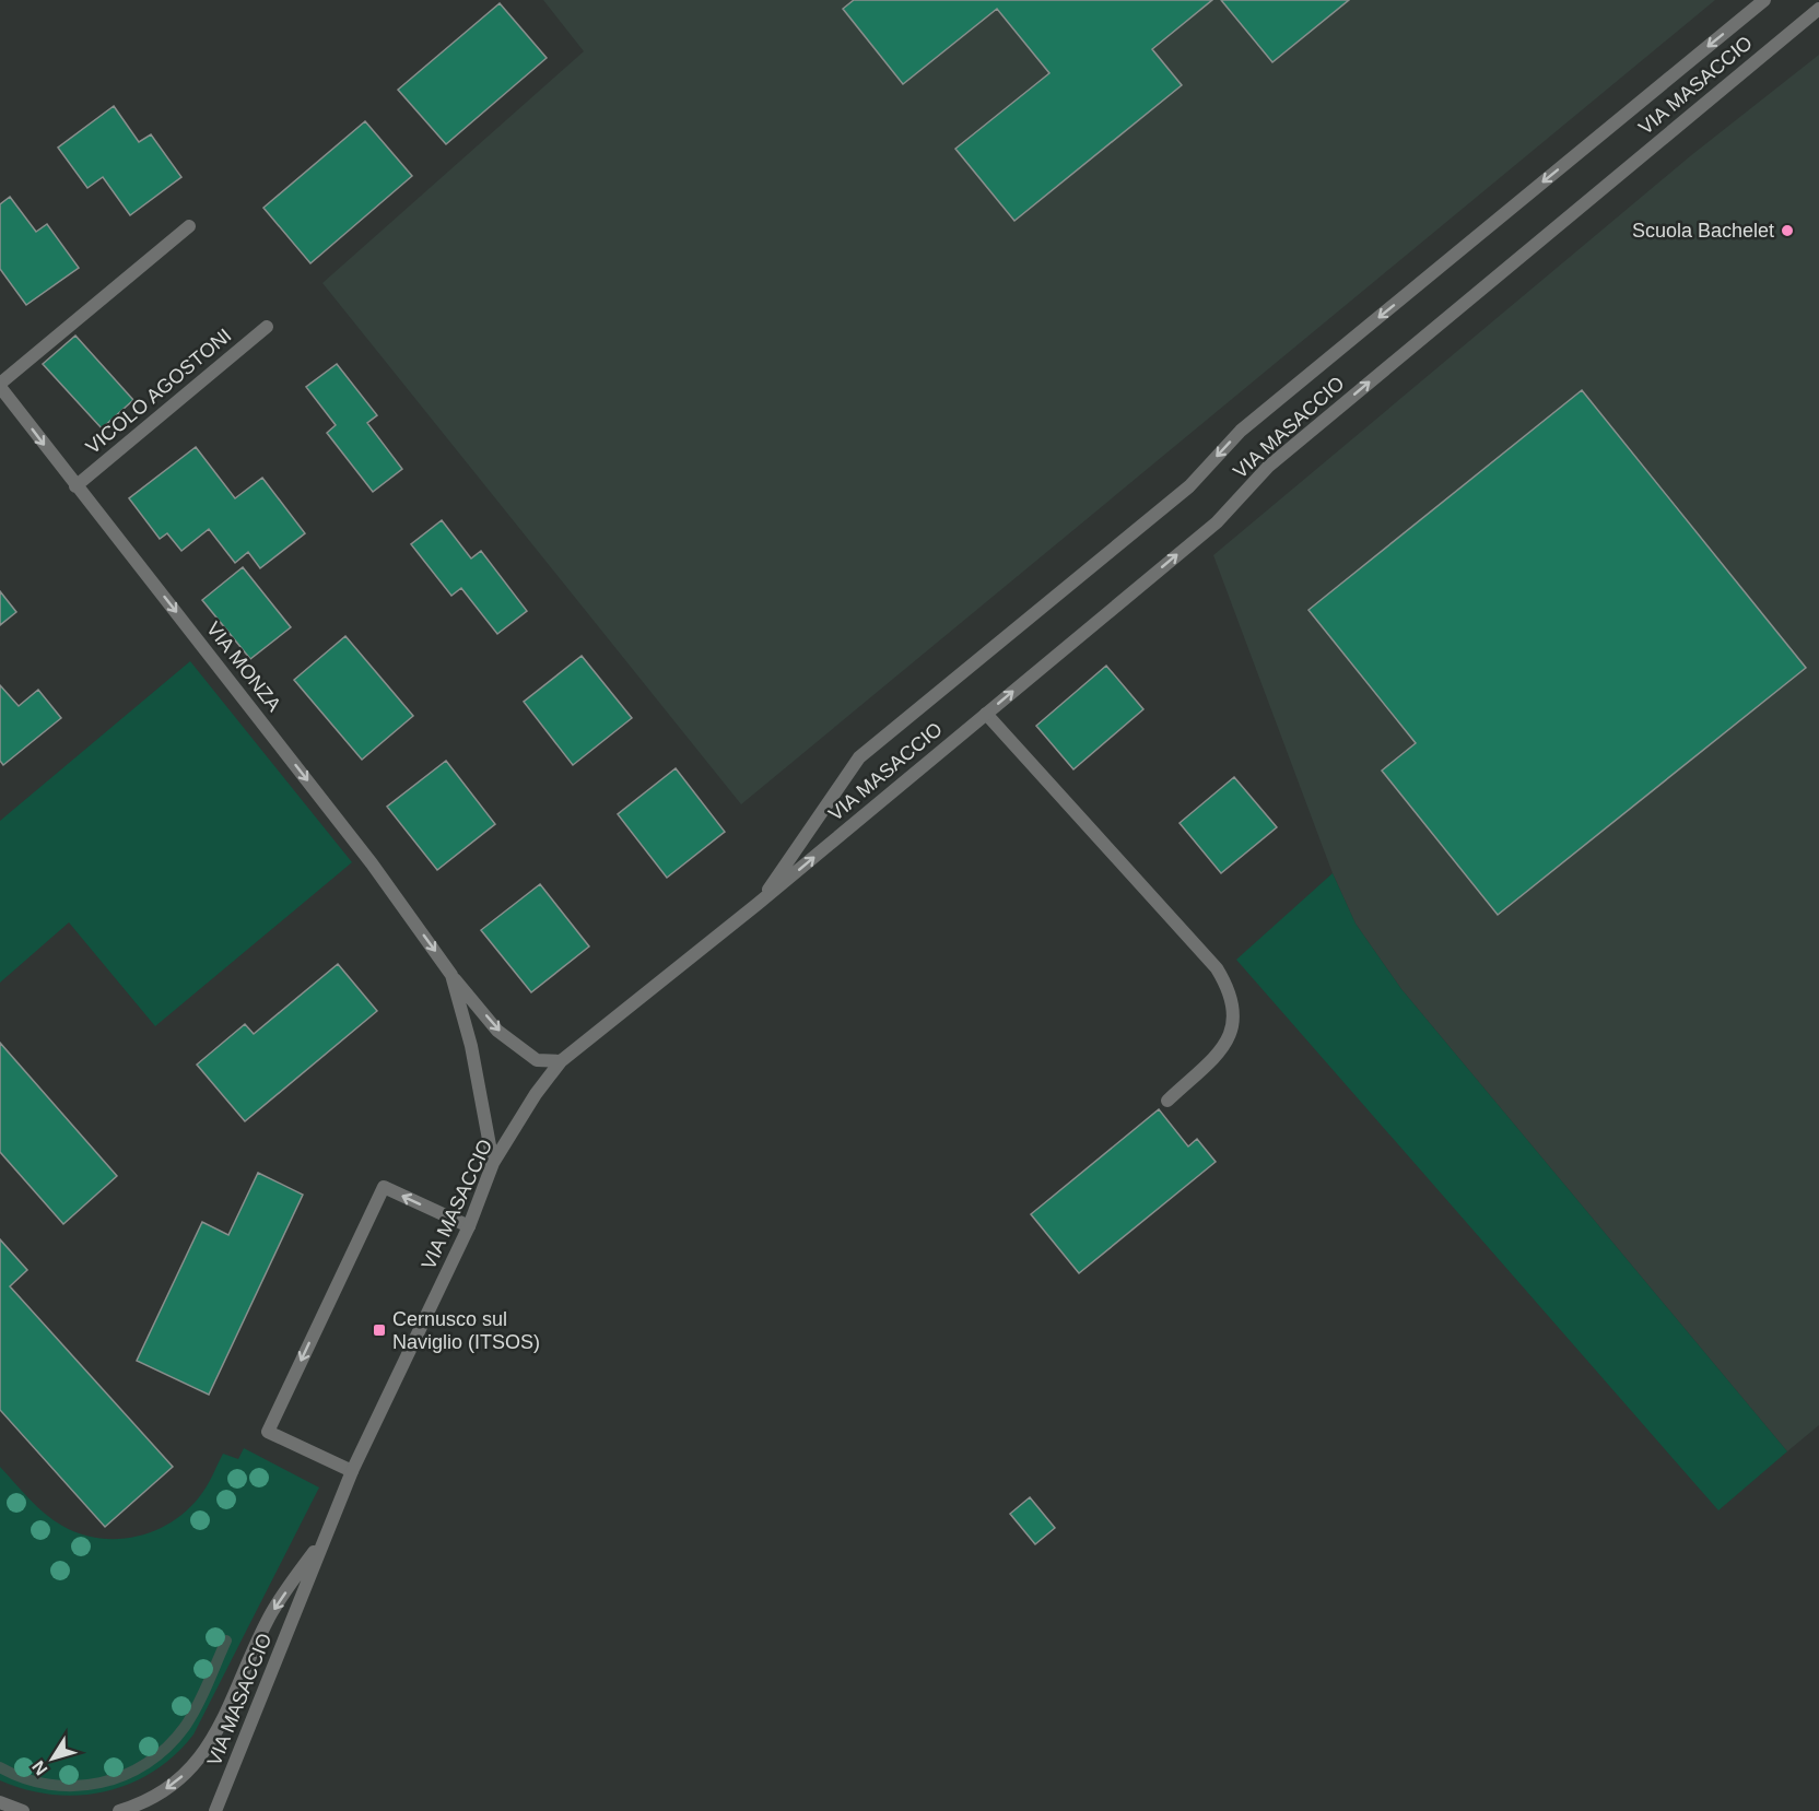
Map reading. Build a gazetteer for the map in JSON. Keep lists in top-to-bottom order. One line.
{"streets":{"street":["VIA MASACCIO","VICOLO AGOSTONI","VIA MONZA"]},"crossings":[["VIA MASACCIO","VIA MONZA"],["VICOLO AGOSTONI","VIA MONZA"]],"one_way":["VIA MONZA"],"places":{"other":["Scuola Bachelet"],"transit":["Cernusco sul Naviglio (ITSOS)"]},"north":"bottom left"}
